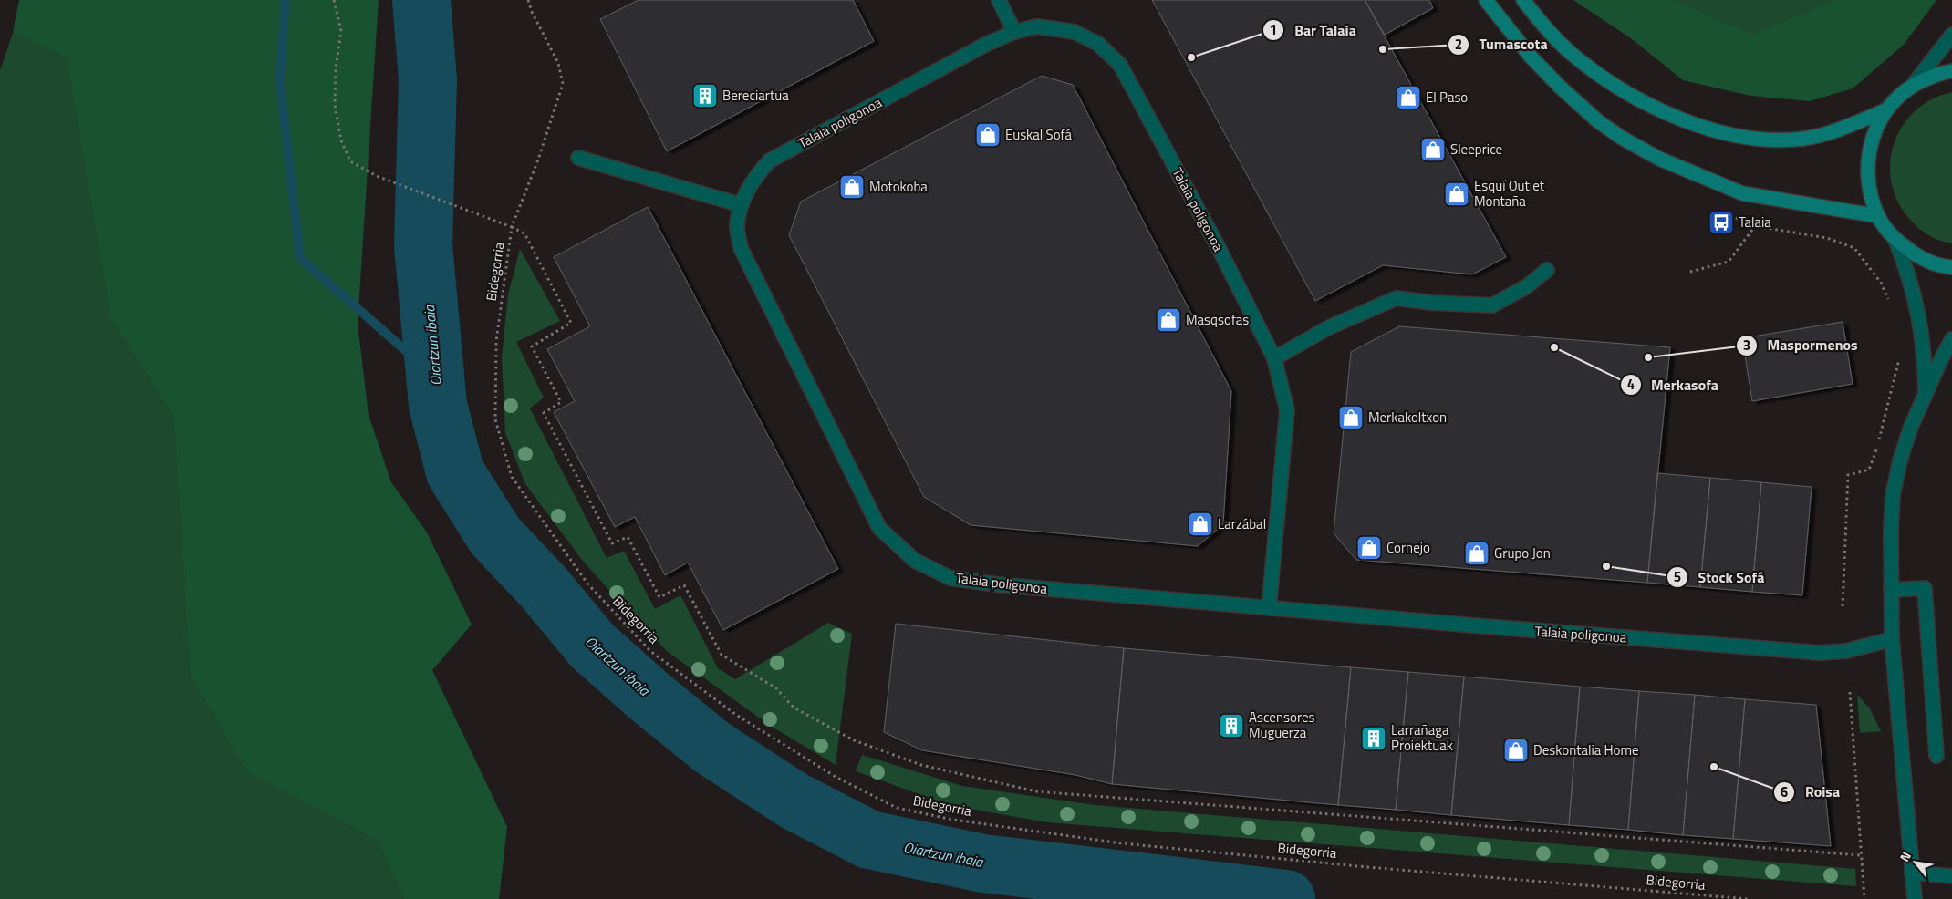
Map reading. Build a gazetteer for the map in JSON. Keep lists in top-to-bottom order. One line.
{"streets":{"street":["Talaia poligonoa"],"path":["Bidegorria"]},"water":["Oiartzun ibaia"],"places":{"other":["Tumascota","Bar Talaia","Merkasofa","Maspormenos","Stock Sofá","Roisa"],"building":["Bereciartua","Ascensores Muguerza","Larrañaga Proiektuak"],"shop":["El Paso","Euskal Sofá","Sleeprice","Motokoba","Esquí Outlet Montaña","Masqsofas","Merkakoltxon","Larzábal","Cornejo","Grupo Jon","Deskontalia Home"],"bus stop":["Talaia"]},"north":"top left"}
